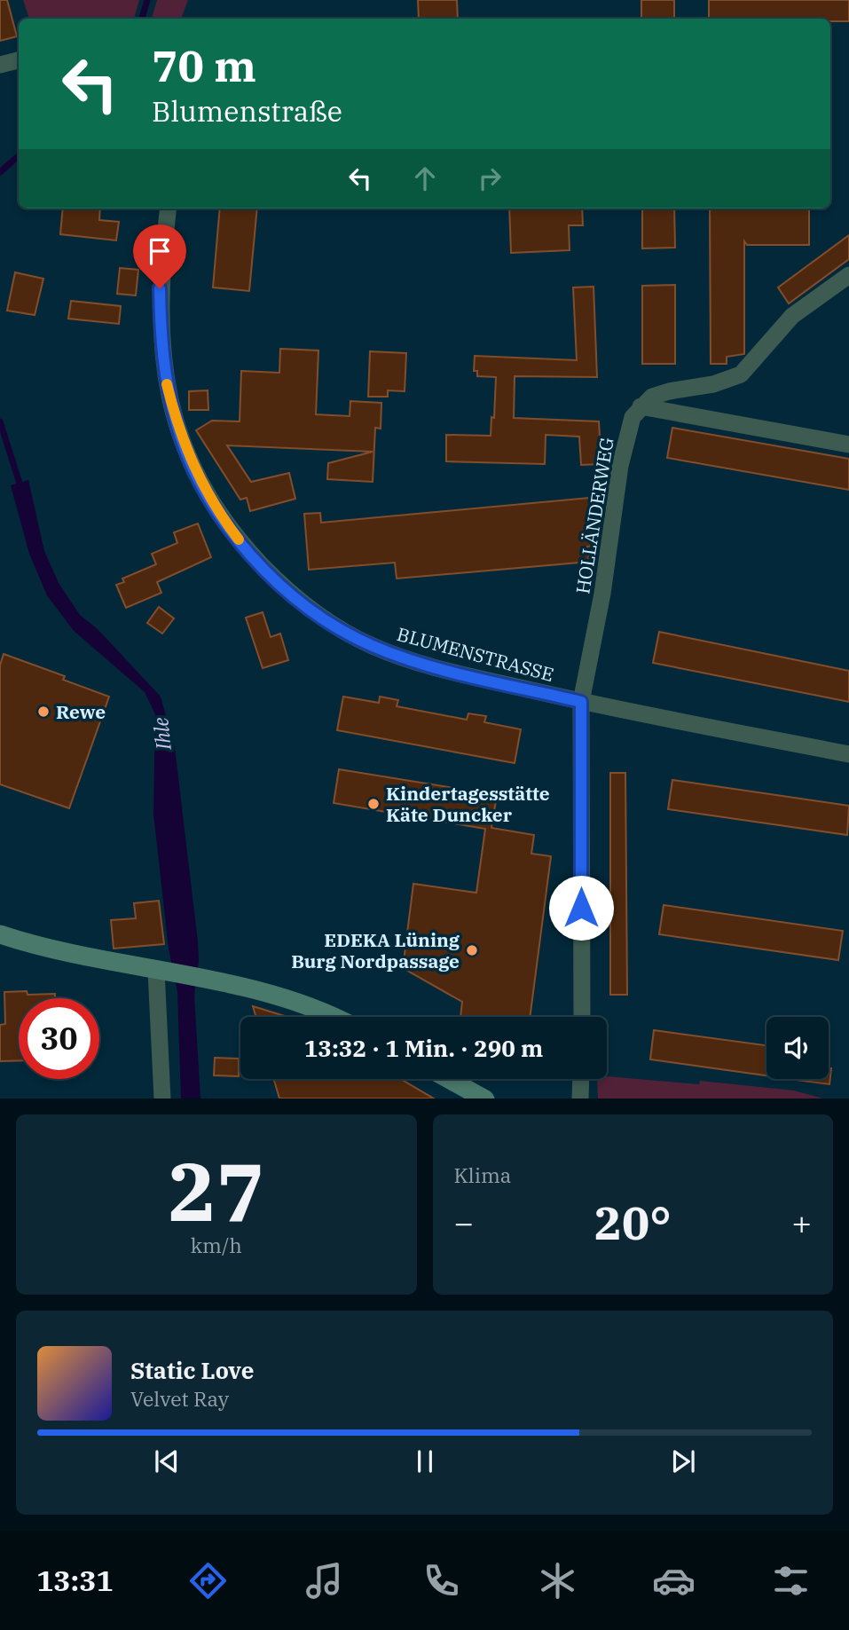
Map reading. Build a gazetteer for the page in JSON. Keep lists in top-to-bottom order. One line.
{"streets":{"street":["HOLLÄNDERWEG","BLUMENSTRASSE"]},"crossings":[["HOLLÄNDERWEG","BLUMENSTRASSE"]],"water":["Ihle"],"places":["Rewe","Kindertagesstätte Käte Duncker","EDEKA Lüning Burg Nordpassage"],"page":{"turn":["70 m","Blumenstraße"],"limit":"30","trip":"13:32 · 1 Min. · 290 m","tile":[["27","km/h"],"Klima"],"heat":["−","20°","+"],"song":["Static Love","Velvet Ray"],"tabs":"13:31"}}
